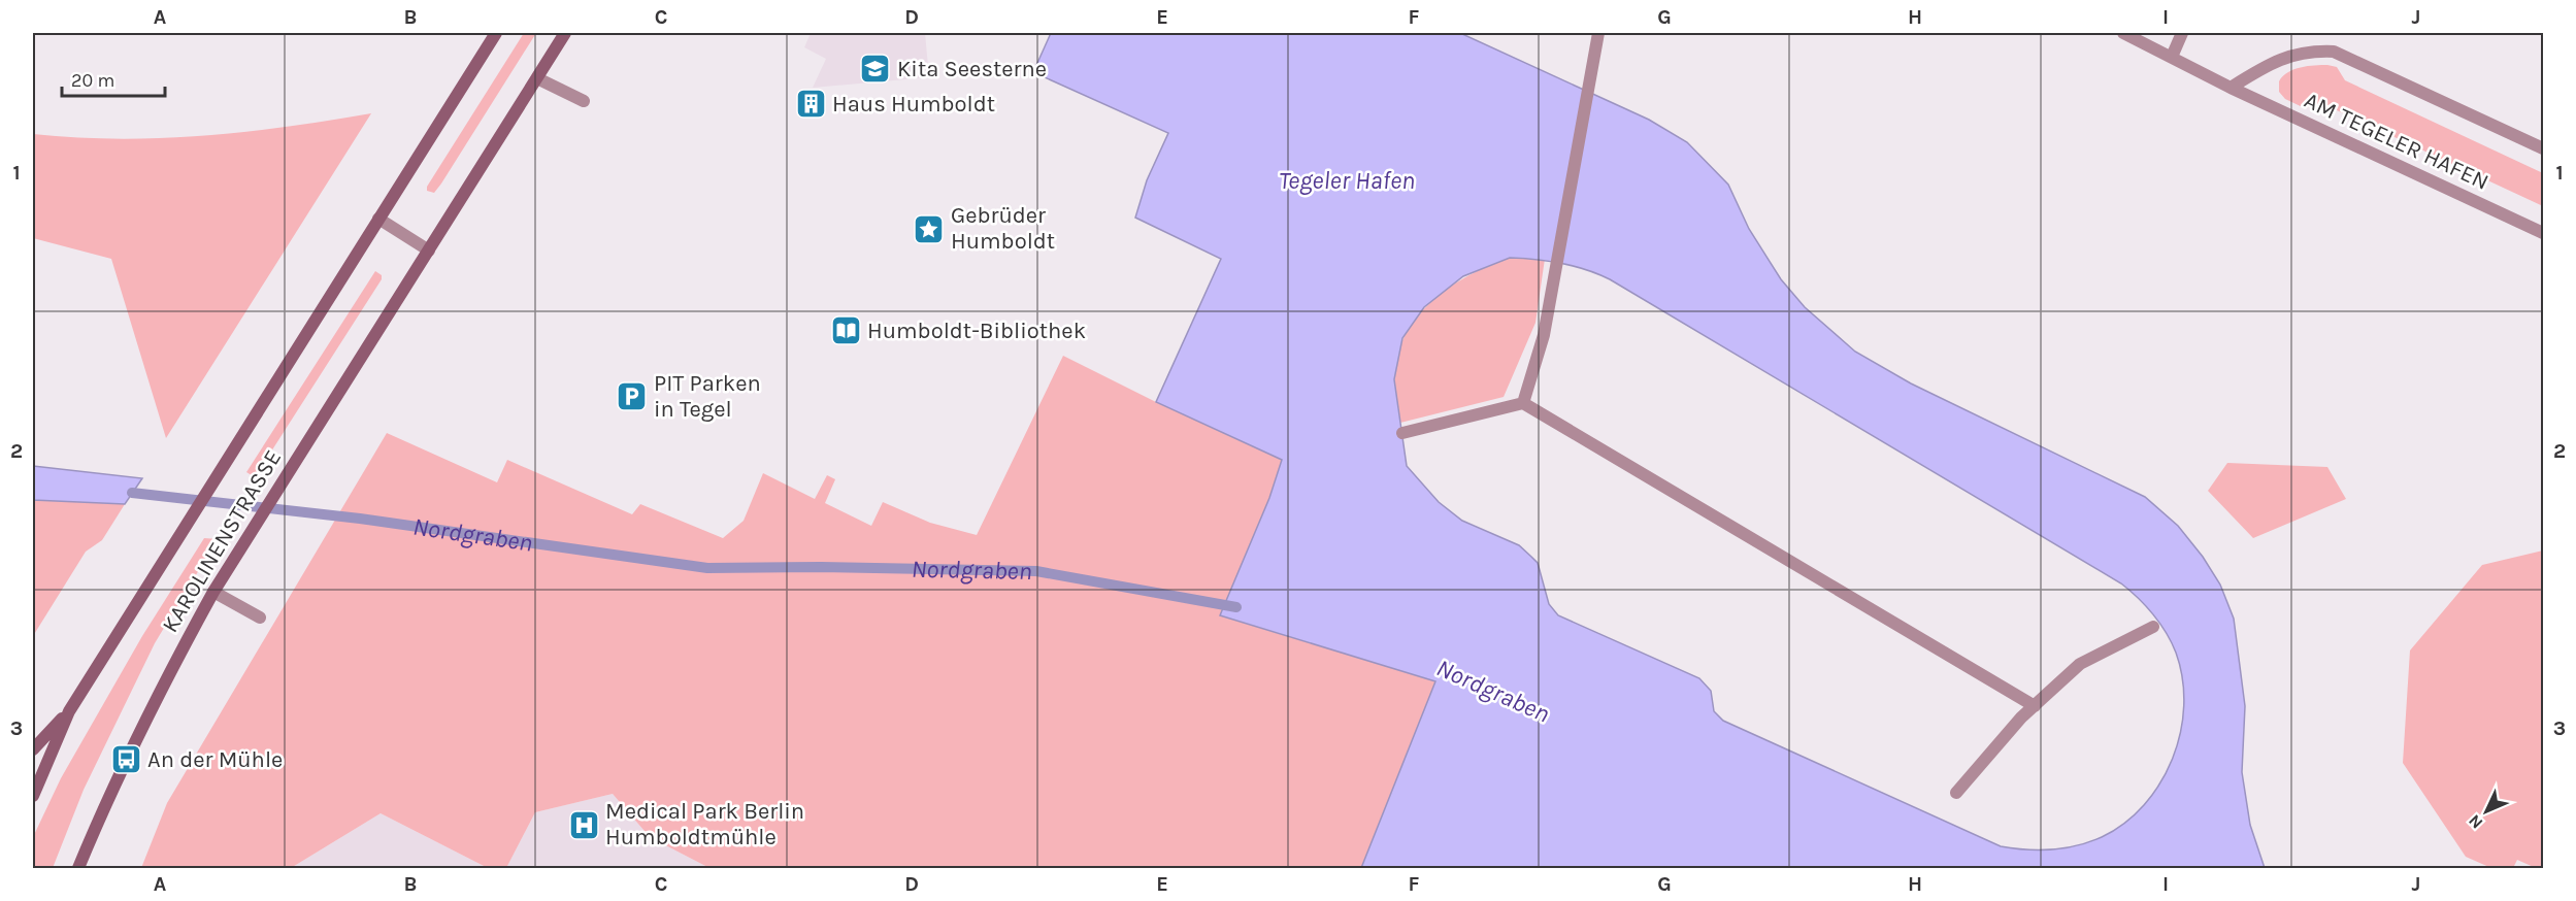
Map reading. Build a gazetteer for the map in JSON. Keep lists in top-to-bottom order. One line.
{"streets":{"main road":["KAROLINENSTRASSE"],"street":["AM TEGELER HAFEN"]},"water":["Tegeler Hafen","Nordgraben"],"places":{"school or university":["Kita Seesterne"],"building":["Haus Humboldt"],"place":["Gebrüder Humboldt"],"library":["Humboldt-Bibliothek"],"parking":["PIT Parken in Tegel"],"bus stop":["An der Mühle"],"hospital":["Medical Park Berlin Humboldtmühle"]},"scale_bar":"20 m","north":"bottom left","grid":{"columns":["A","B","C","D","E","F","G","H","I","J"],"rows":["1","2","3"]}}
